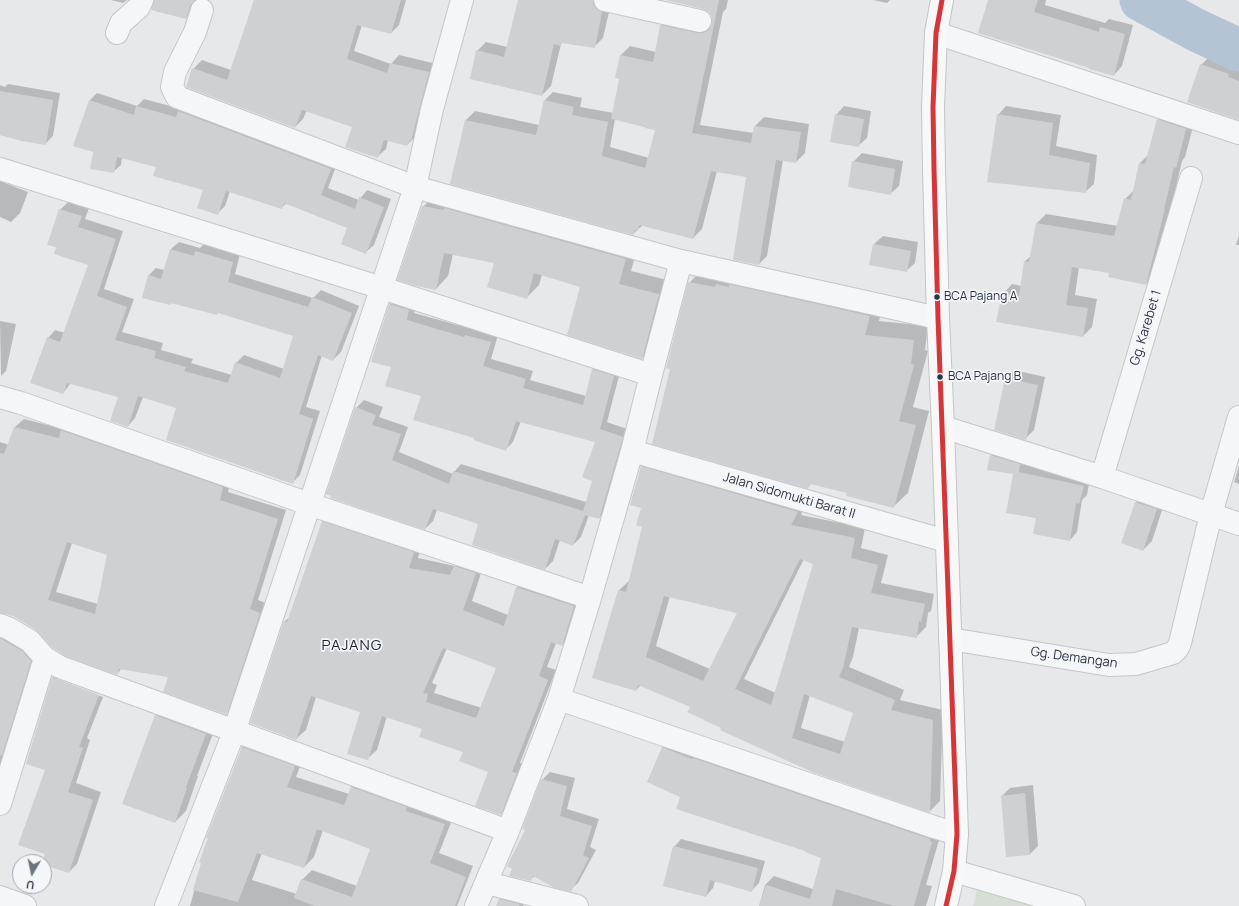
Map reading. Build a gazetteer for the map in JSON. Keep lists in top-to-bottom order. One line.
{"streets":{"street":["Gg. Karebet 1","Jalan Sidomukti Barat II","Gg. Demangan"]},"districts":["PAJANG"],"places":["BCA Pajang A","BCA Pajang B"],"north":"bottom"}
